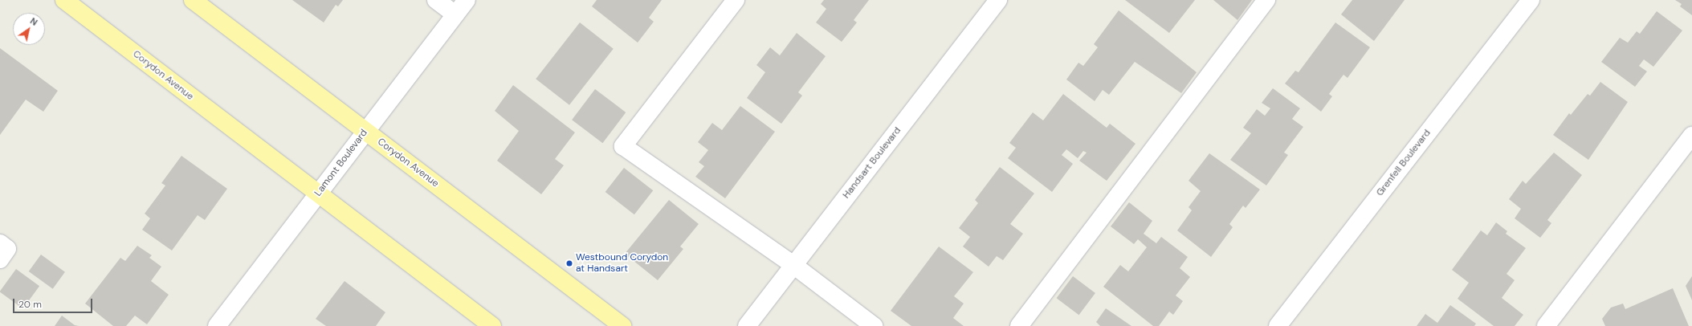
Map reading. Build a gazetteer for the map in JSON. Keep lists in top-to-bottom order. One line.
{"streets":{"main road":["Corydon Avenue"],"street":["Lamont Boulevard","Handsart Boulevard","Grenfell Boulevard"]},"crossings":[["Corydon Avenue","Lamont Boulevard"]],"places":["Westbound Corydon at Handsart"],"scale_bar":"20 m","north":"top right"}
